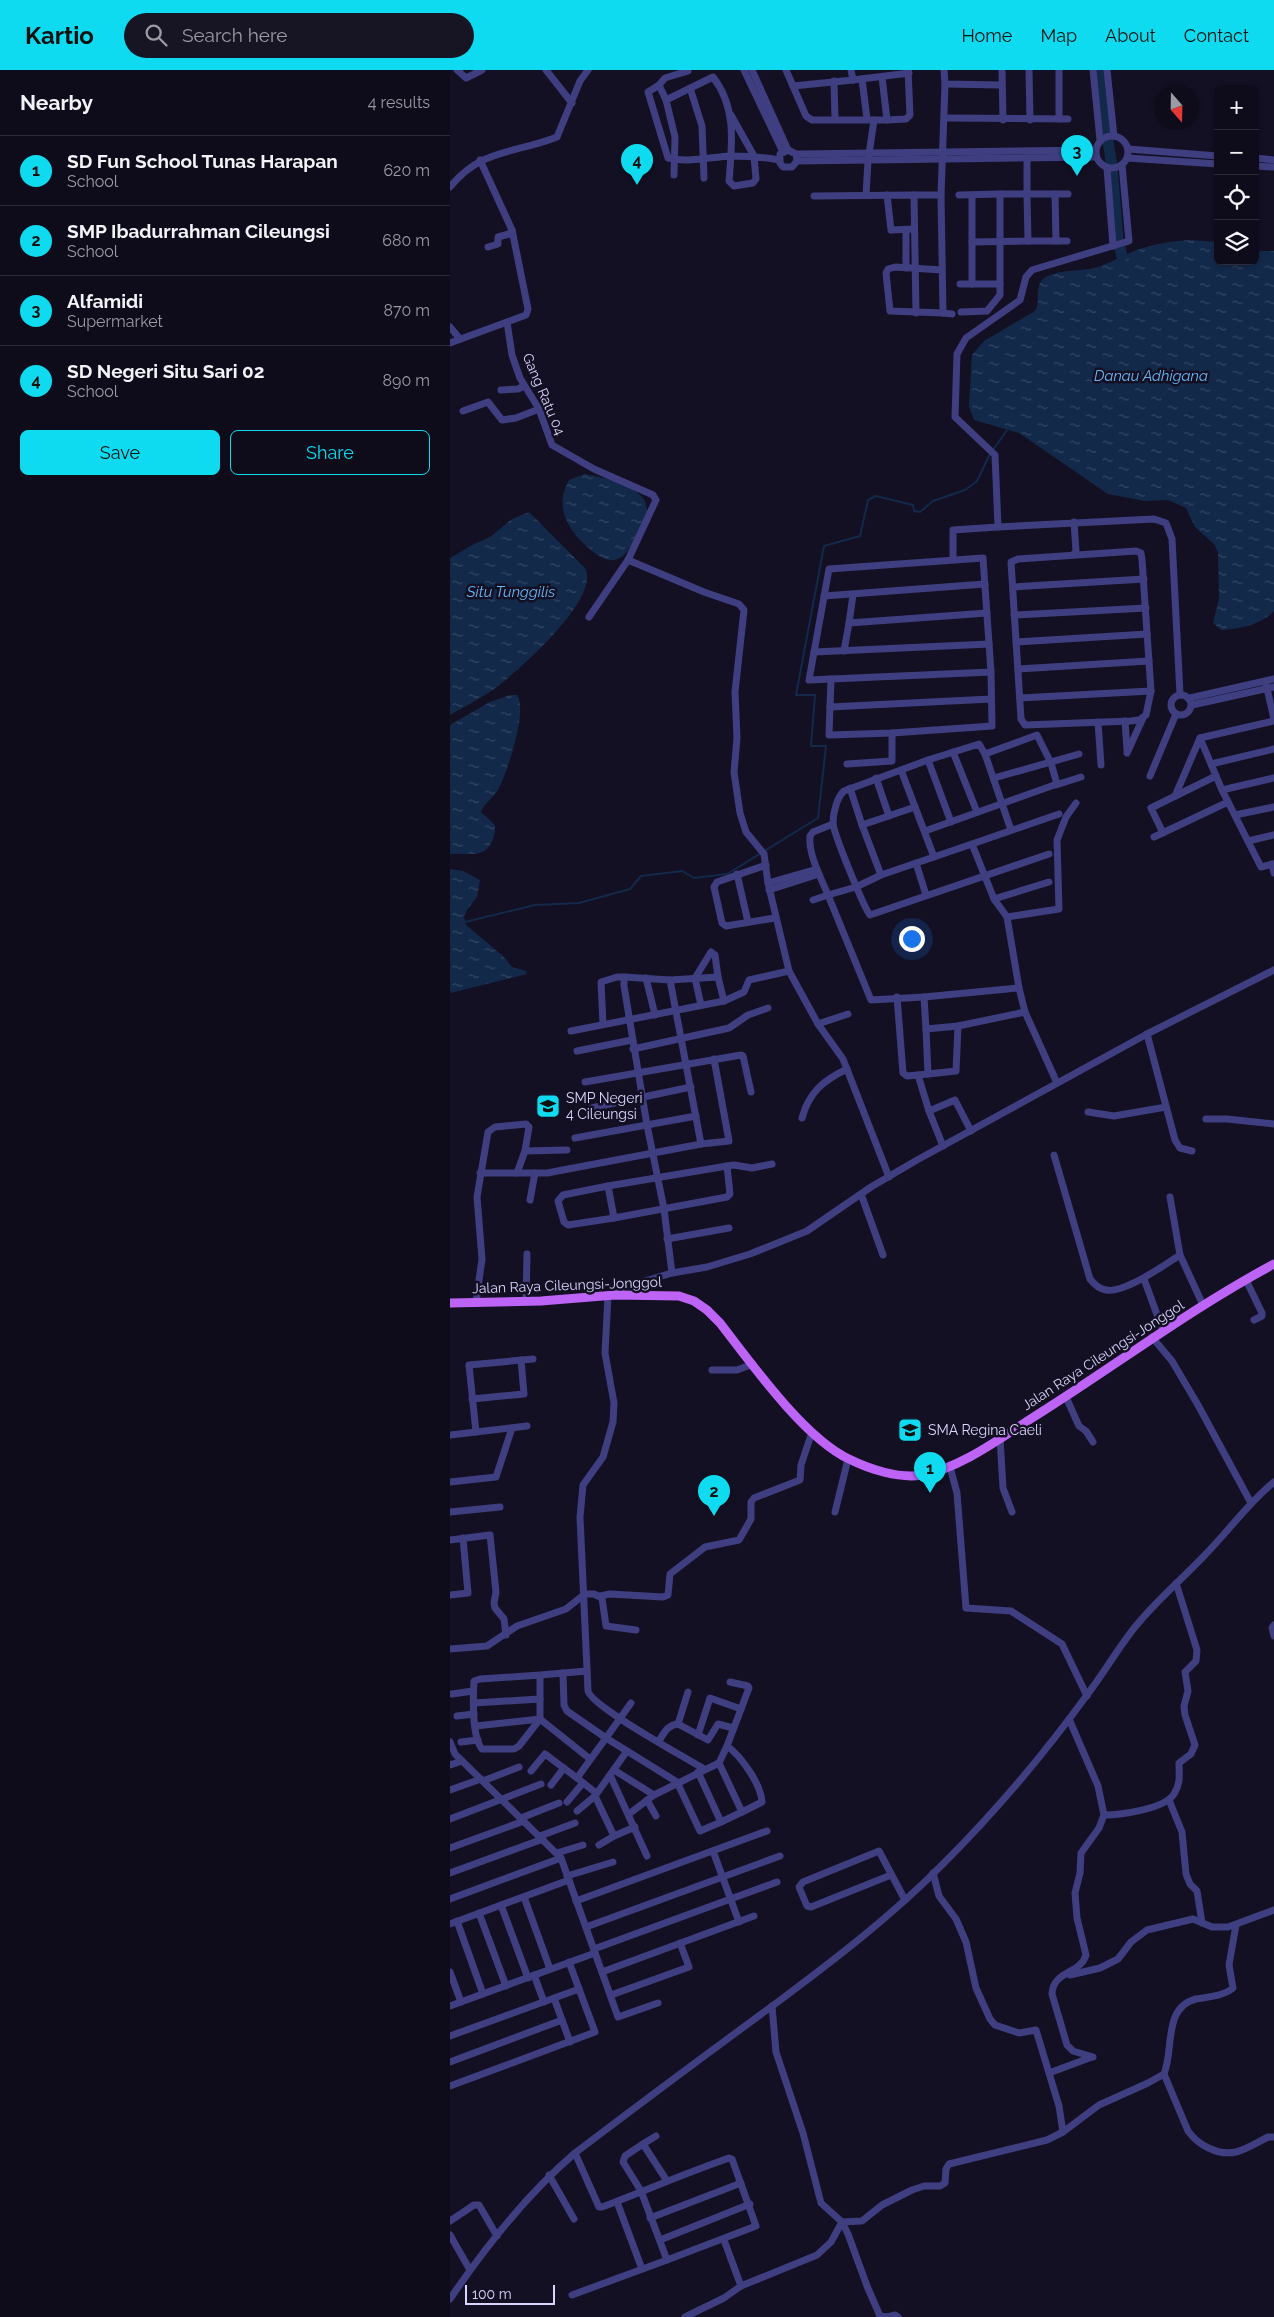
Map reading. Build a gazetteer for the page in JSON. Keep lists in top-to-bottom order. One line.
{"streets":{"main road":["Jalan Raya Cileungsi-Jonggol"],"street":["Gang Ratu 04"]},"water":["Danau Adhigana","Situ Tunggilis"],"places":{"school or university":["SMP Negeri 4 Cileungsi","SMA Regina Caeli"]},"scale_bar":"100 m","north":"bottom","page":{"header":"Kartio","search":"Search here","nav":["Home","Map","About","Contact"],"heading":["Nearby","4 results"],"map_buttons":["+","−"],"list":[{"mark":"1","name":"SD Fun School Tunas Harapan","note":"School","value":"620 m"},{"mark":"2","name":"SMP Ibadurrahman Cileungsi","note":"School","value":"680 m"},{"mark":"3","name":"Alfamidi","note":"Supermarket","value":"870 m"},{"mark":"4","name":"SD Negeri Situ Sari 02","note":"School","value":"890 m"}],"pins":["3","4","1","2"],"buttons":["Save","Share"],"scale":"100 m"}}
